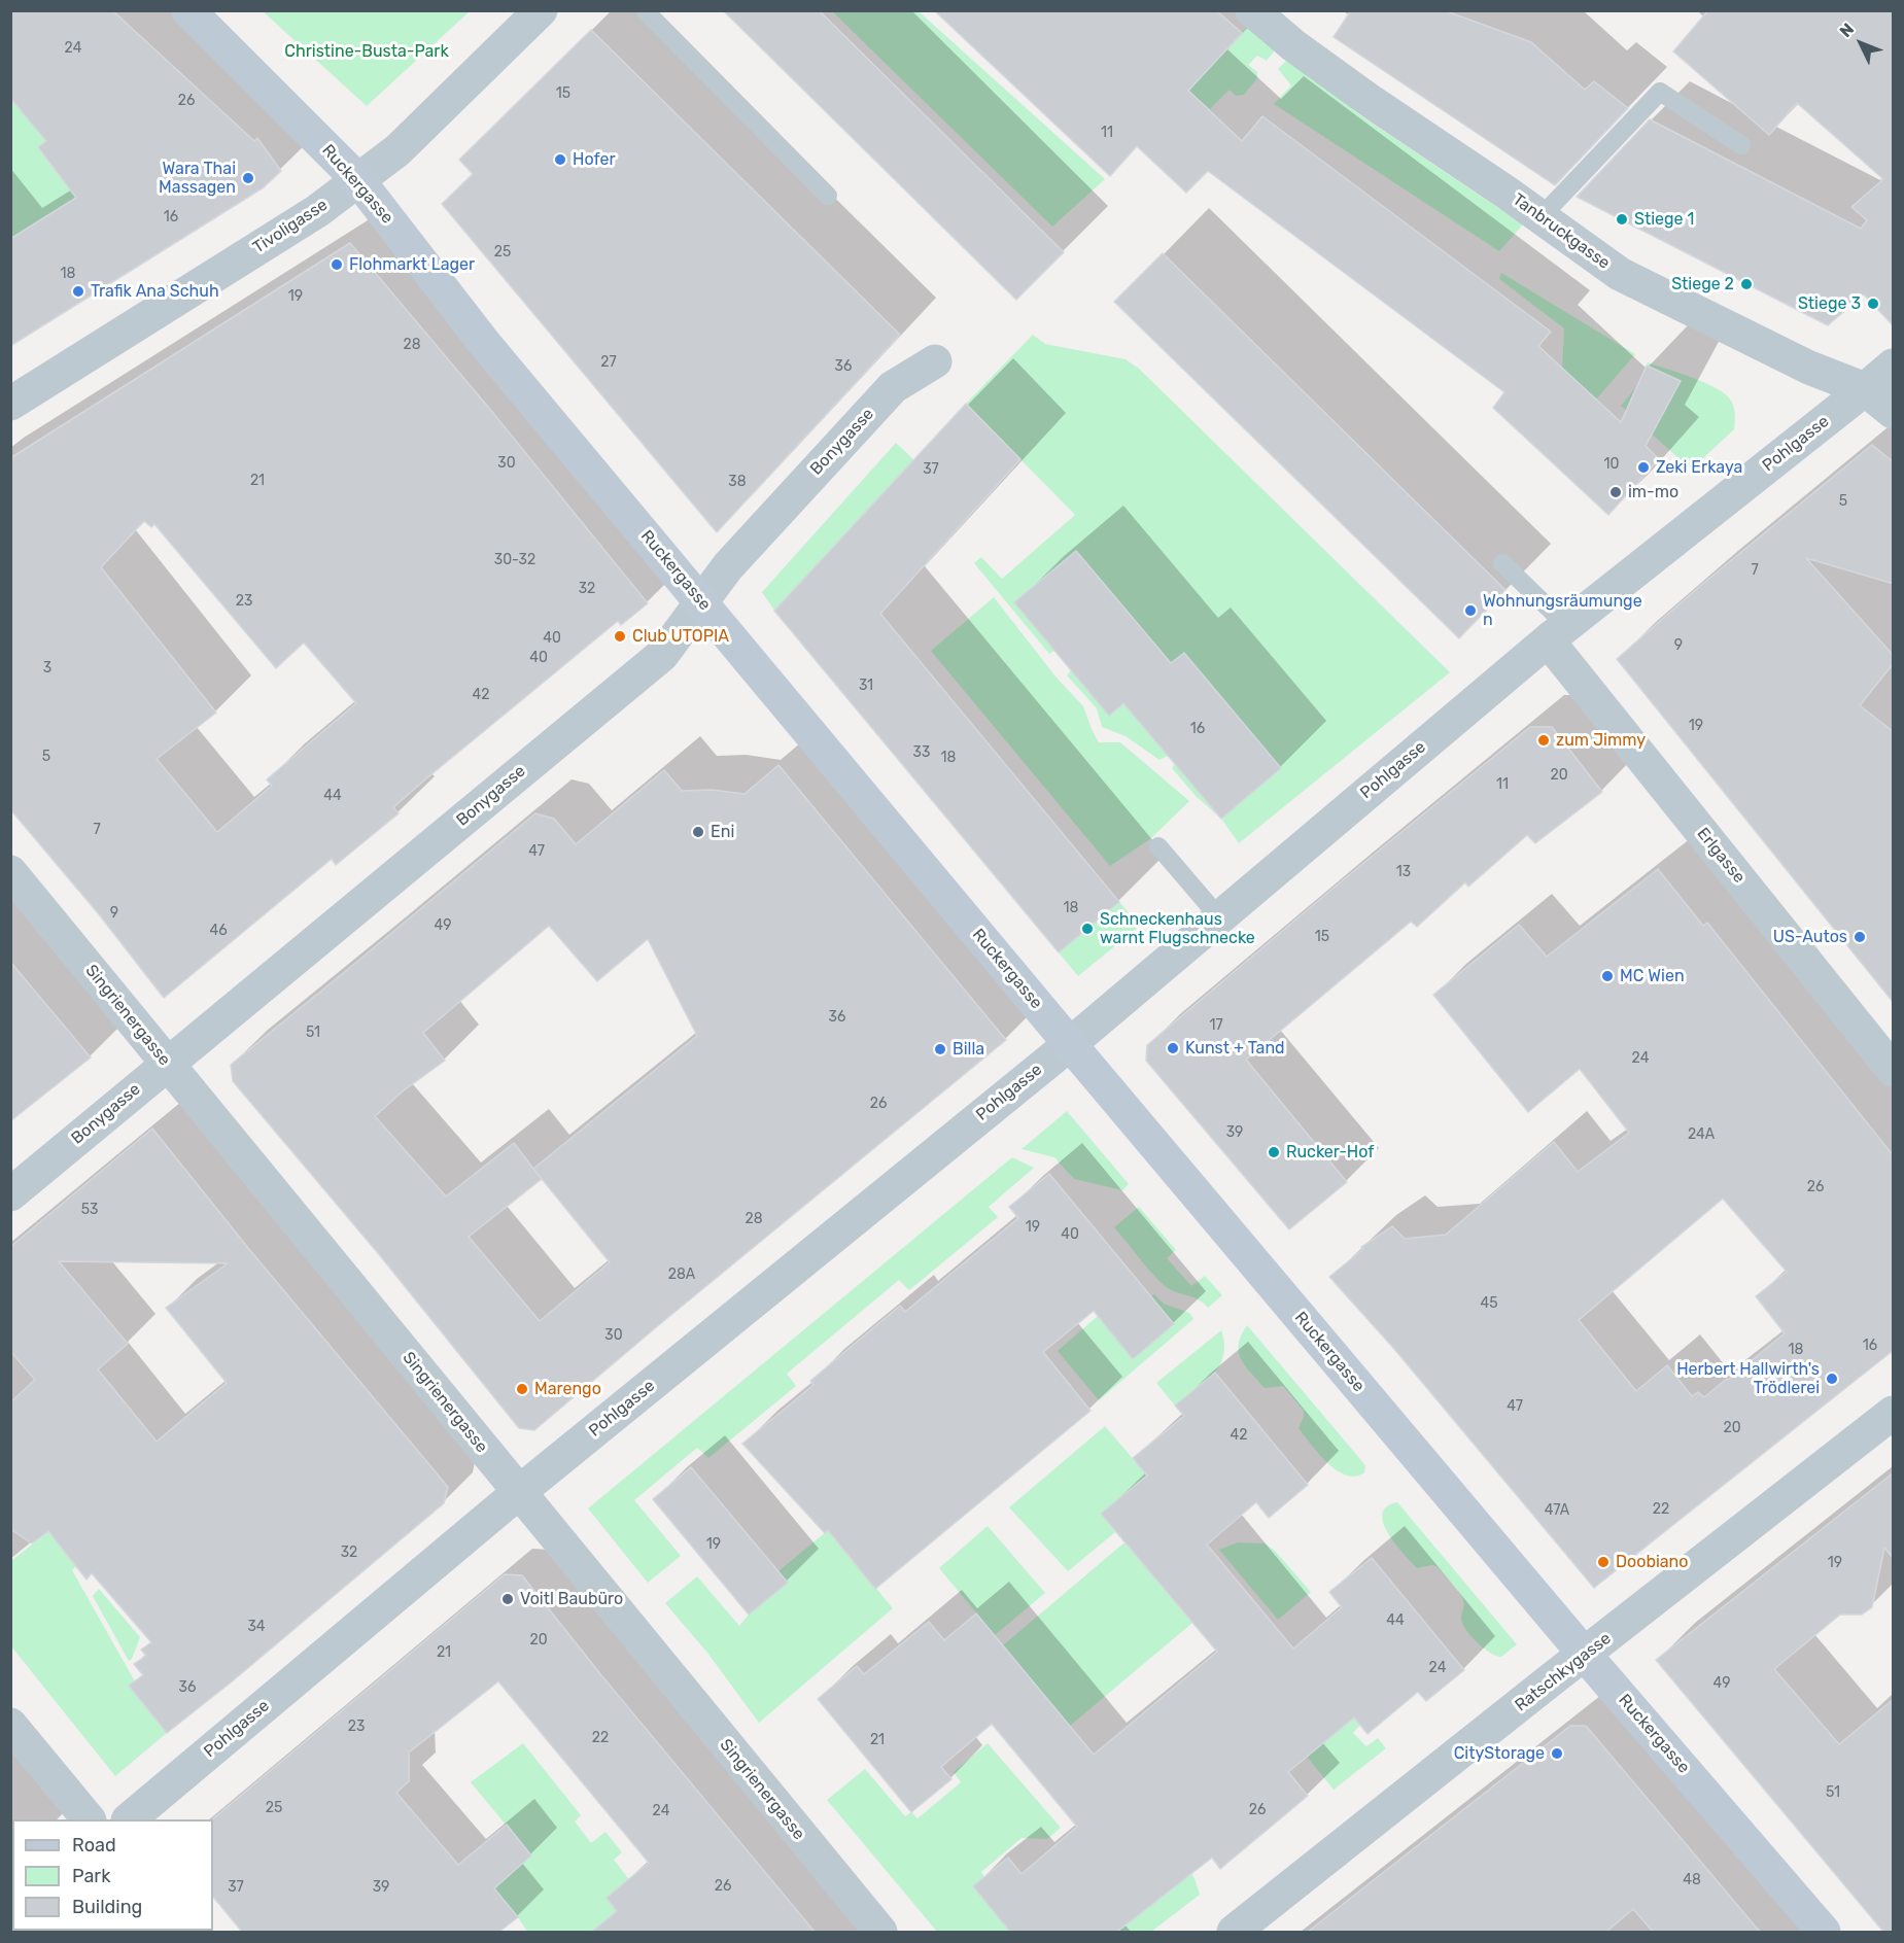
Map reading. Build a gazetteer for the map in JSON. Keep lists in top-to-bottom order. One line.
{"streets":{"main road":["Ruckergasse"],"street":["Tivoligasse","Tanbruckgasse","Bonygasse","Pohlgasse","Erlgasse","Singrienergasse","Ratschkygasse"]},"crossings":[["Ruckergasse","Tivoligasse"],["Ruckergasse","Bonygasse"],["Ruckergasse","Pohlgasse"],["Ruckergasse","Ratschkygasse"],["Tanbruckgasse","Pohlgasse"],["Bonygasse","Singrienergasse"],["Pohlgasse","Erlgasse"],["Pohlgasse","Singrienergasse"]],"parks":["Christine-Busta-Park"],"places":["Hofer","Wara Thai Massagen","Stiege 1","Flohmarkt Lager","Stiege 2","Trafik Ana Schuh","Stiege 3","Zeki Erkaya","im-mo","Wohnungsräumunge n","Club UTOPIA","zum Jimmy","Eni","Schneckenhaus warnt Flugschnecke","US-Autos","MC Wien","Kunst + Tand","Billa","Rucker-Hof","Herbert Hallwirth's Trödlerei","Marengo","Doobiano","Voitl Baubüro","CityStorage"],"house_numbers":["24","15","26","11","16","25","18","19","28","27","36","30","10","37","21","38","5","30-32","7","32","23","40","9","40","3","31","42","19","16","33","5","18","20","11","44","7","47","13","18","9","49","46","15","36","17","51","24","26","39","24A","26","53","28","19","40","28A","45","30","16","18","47","20","42","22","47A","19","32","19","44","34","20","21","24","49","36","23","22","21","51","25","26","24","48","26","37","39"],"legend":["Road","Park","Building"],"north":"top left"}
